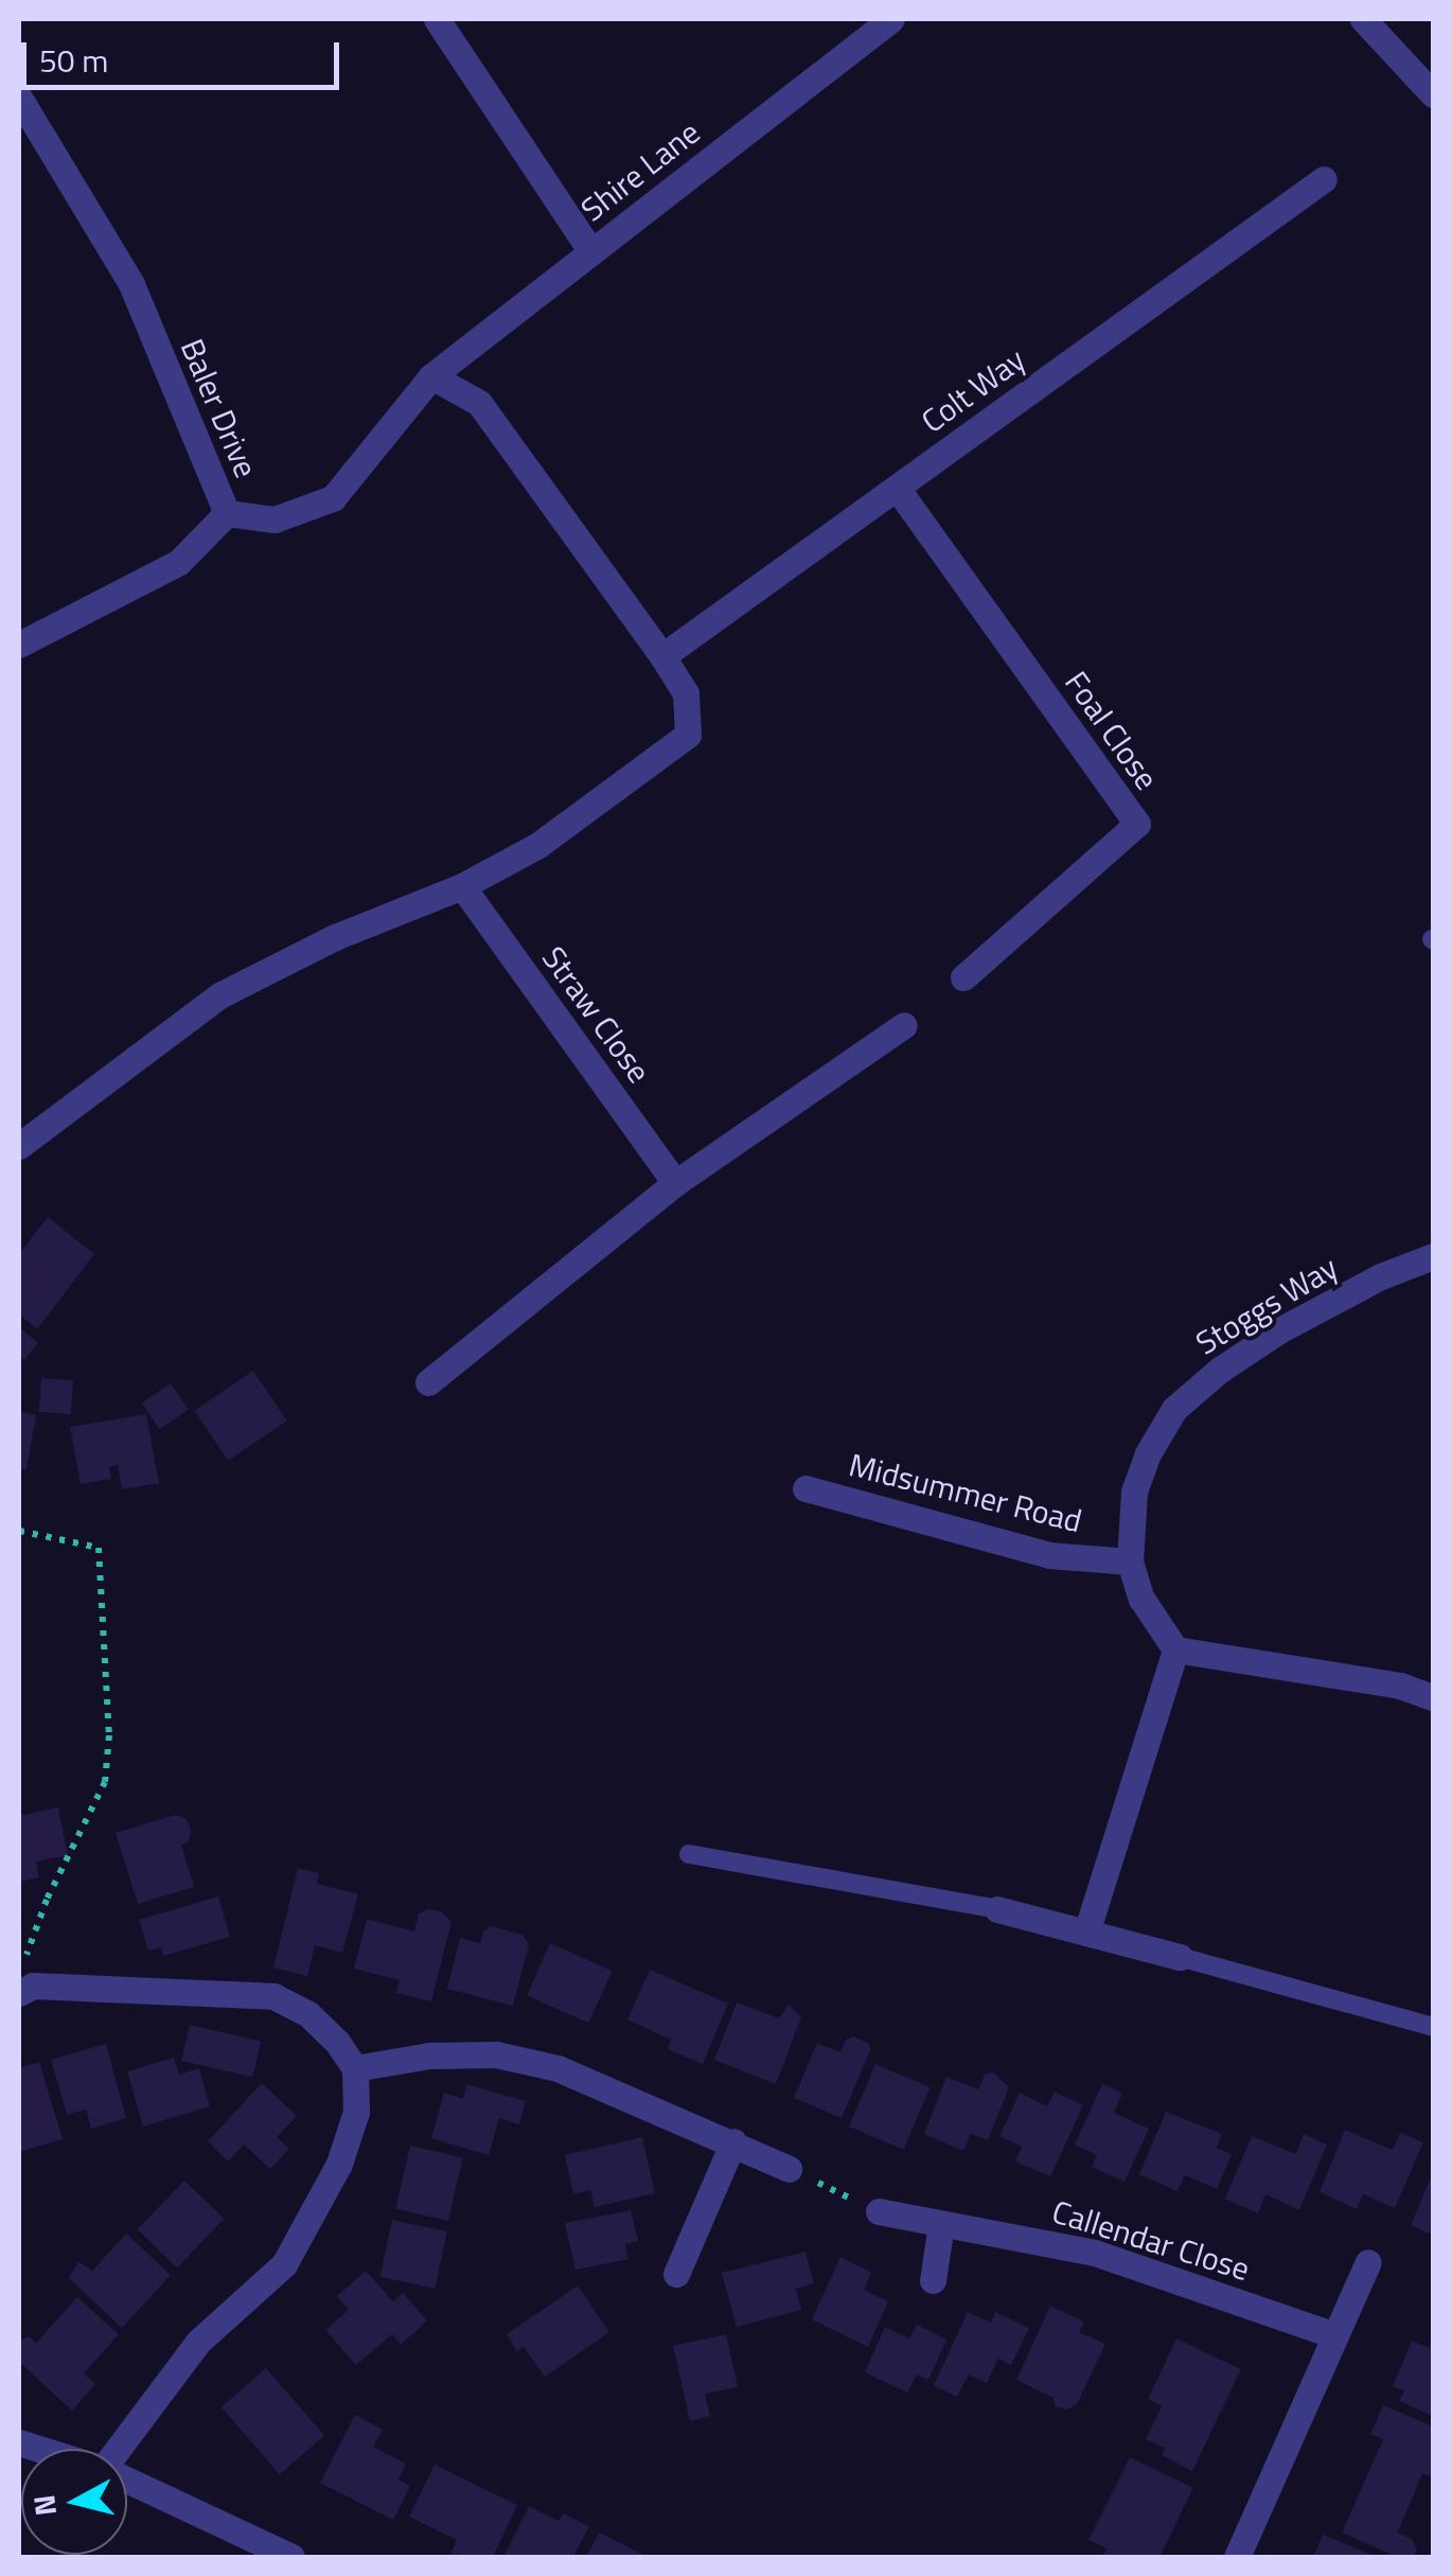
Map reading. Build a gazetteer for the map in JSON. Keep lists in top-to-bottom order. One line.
{"streets":{"street":["Shire Lane","Colt Way","Baler Drive","Foal Close","Straw Close","Stoggs Way","Midsummer Road","Callendar Close"]},"crossings":[["Shire Lane","Baler Drive"],["Colt Way","Foal Close"],["Stoggs Way","Midsummer Road"]],"scale_bar":"50 m","north":"left"}
